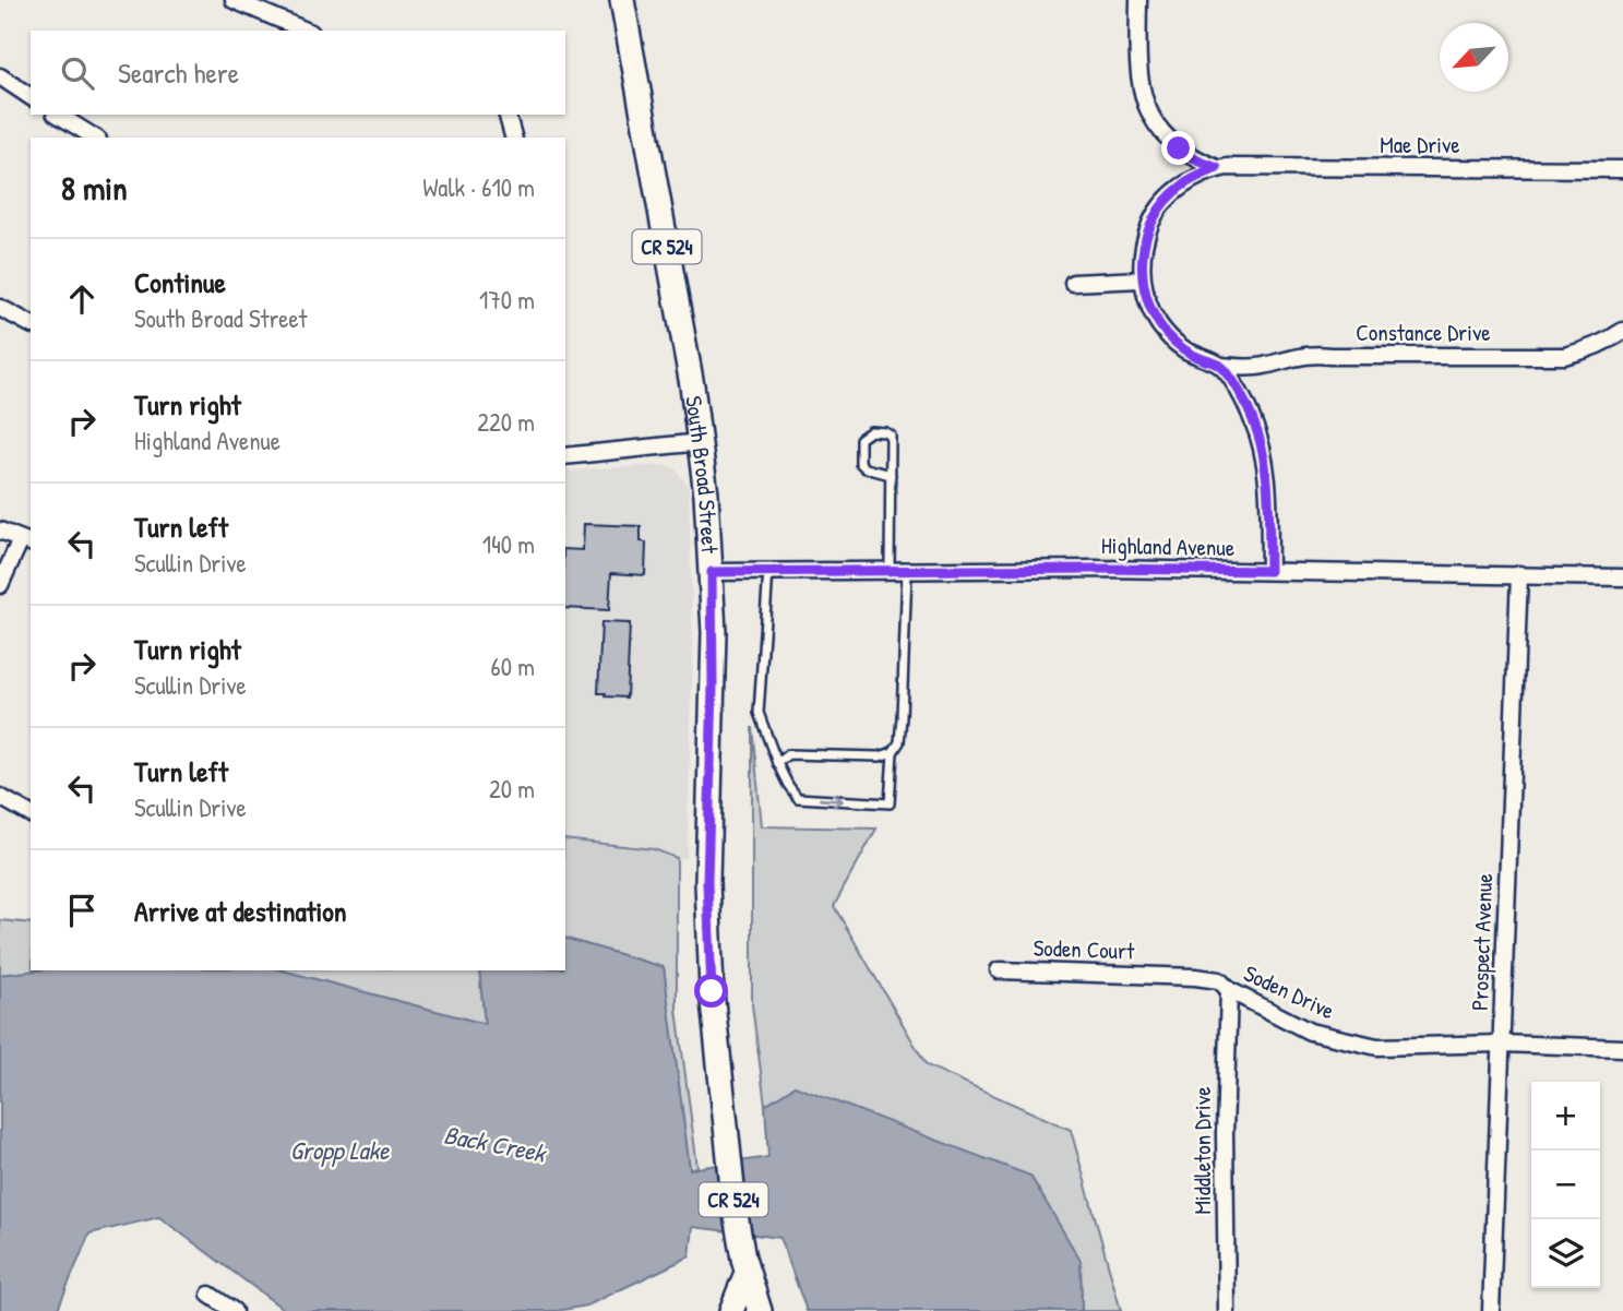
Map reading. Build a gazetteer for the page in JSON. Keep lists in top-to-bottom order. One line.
{"streets":{"main road":["CR 524","South Broad Street"],"street":["Mae Drive","Constance Drive","Highland Avenue","Prospect Avenue","Soden Court","Soden Drive","Middleton Drive"]},"crossings":[["South Broad Street","Highland Avenue"],["Highland Avenue","Prospect Avenue"],["Prospect Avenue","Soden Drive"],["Soden Court","Soden Drive"],["Soden Drive","Middleton Drive"]],"water":["Back Creek","Gropp Lake"],"north":"bottom left","page":{"search":"Search here","heading":["8 min","Walk · 610 m"],"list":[["Continue","South Broad Street","170 m"],["Turn right","Highland Avenue","220 m"],["Turn left","Scullin Drive","140 m"],["Turn right","Scullin Drive","60 m"],["Turn left","Scullin Drive","20 m"],"Arrive at destination"],"map_buttons":["+","−"]}}
